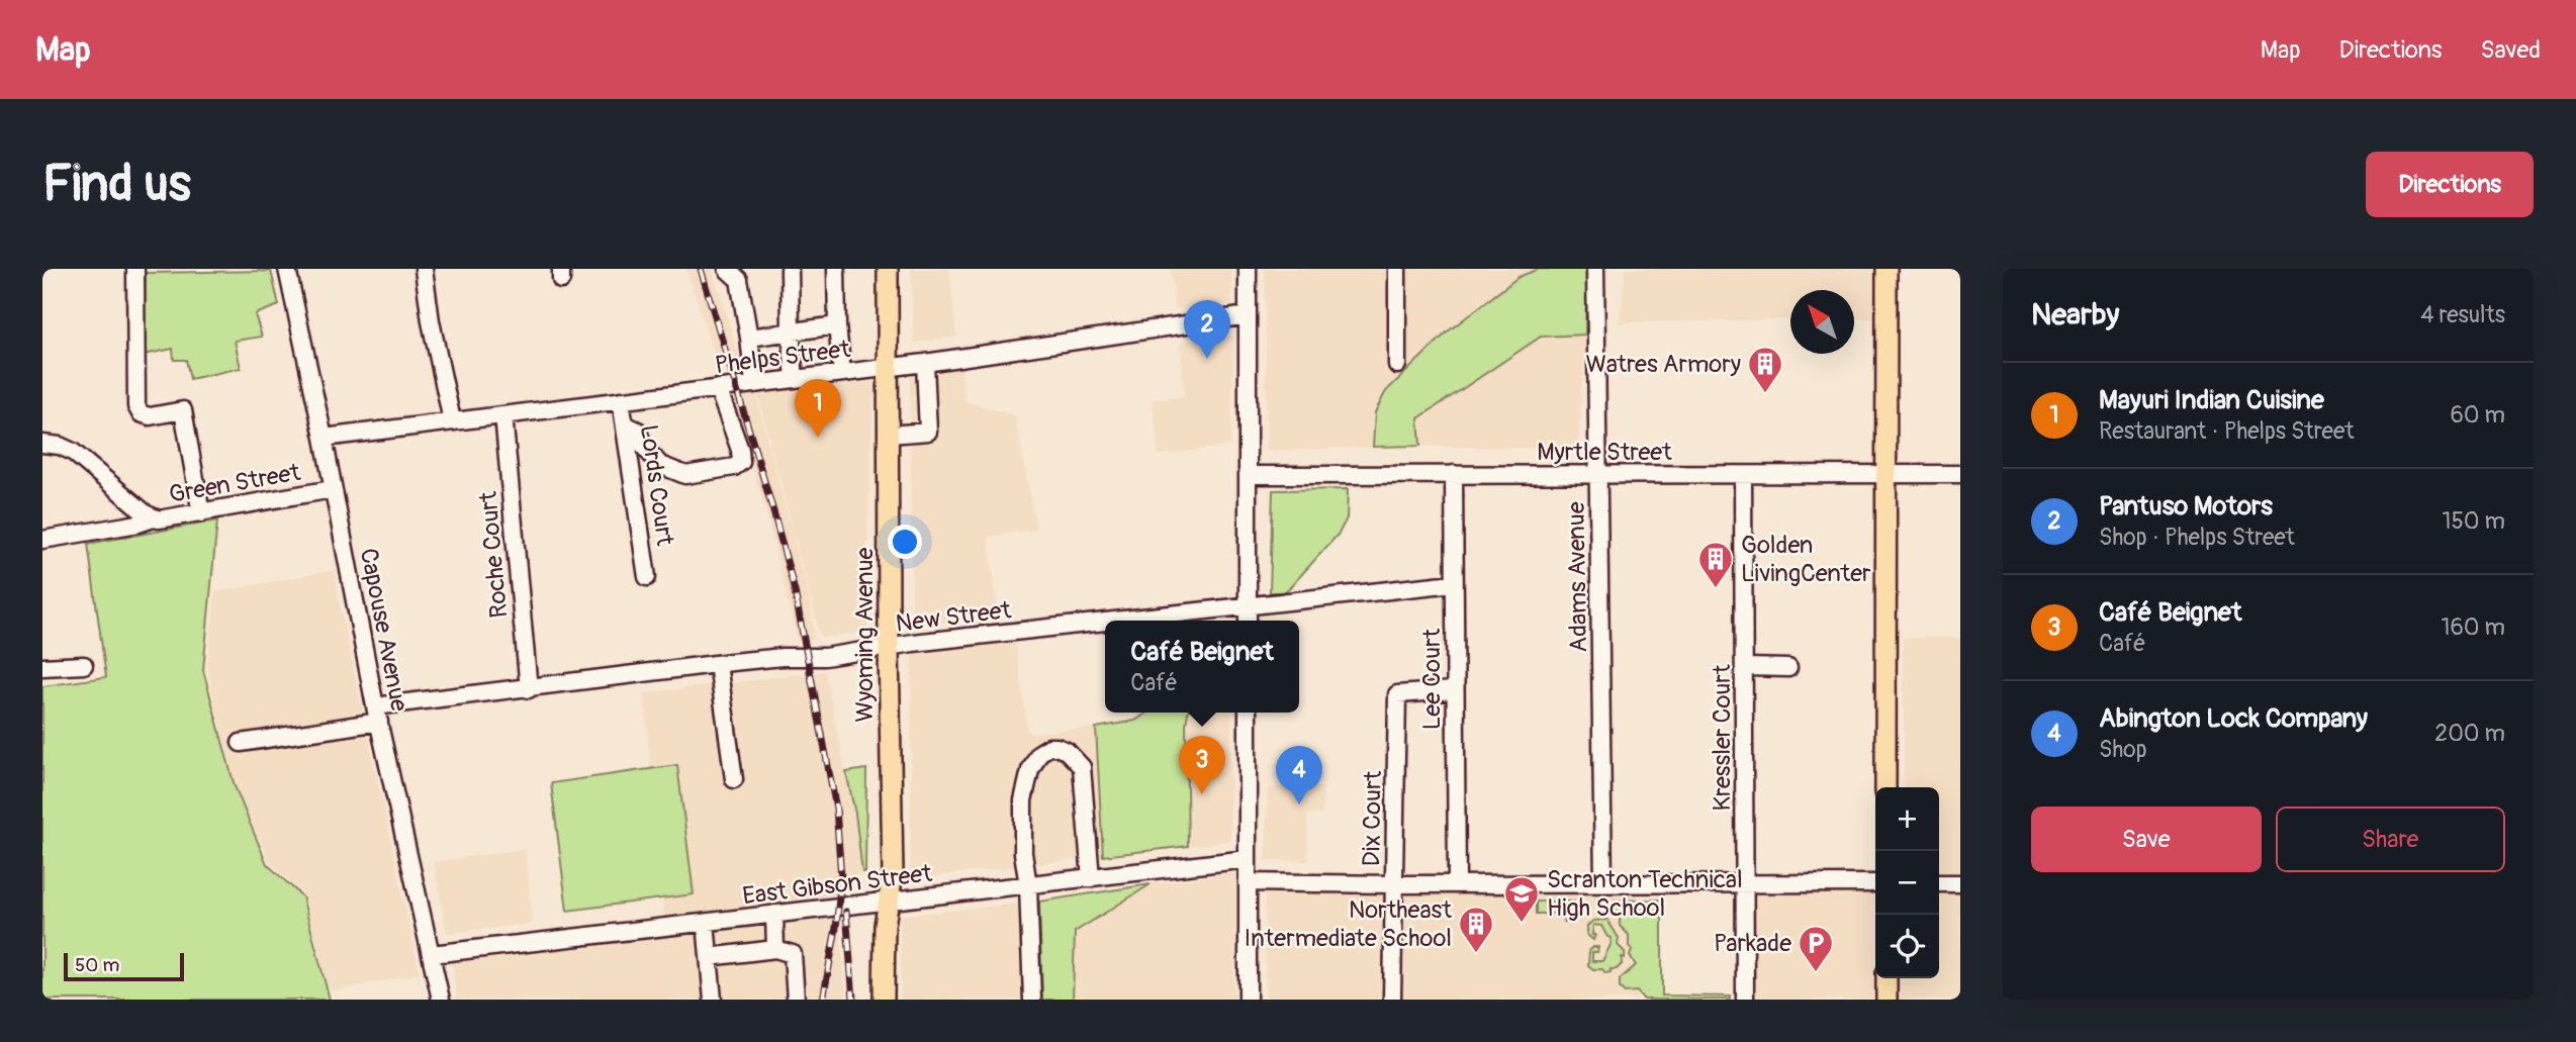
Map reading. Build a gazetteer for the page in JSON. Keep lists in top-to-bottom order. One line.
{"streets":{"main road":["Wyoming Avenue"],"street":["Phelps Street","Myrtle Street","Green Street","Lords Court","Roche Court","Adams Avenue","New Street","Capouse Avenue","Lee Court","Kressler Court","Dix Court","East Gibson Street"]},"crossings":[["Phelps Street","Lords Court"],["Phelps Street","Roche Court"],["Phelps Street","Capouse Avenue"],["Phelps Street","Wyoming Avenue"],["Myrtle Street","Adams Avenue"],["Myrtle Street","Lee Court"],["Myrtle Street","Kressler Court"],["Green Street","Capouse Avenue"],["Roche Court","New Street"],["New Street","Capouse Avenue"],["New Street","Wyoming Avenue"],["New Street","Lee Court"],["Capouse Avenue","East Gibson Street"],["Wyoming Avenue","East Gibson Street"],["Lee Court","Dix Court"]],"places":{"building":["Watres Armory","Golden LivingCenter","Northeast Intermediate School"],"school or university":["Scranton Technical High School"],"parking":["Parkade"]},"scale_bar":"50 m","north":"top left","page":{"header":"Map","nav":["Map","Directions","Saved"],"buttons":["Directions",["Save","Share"]],"title":"Find us","heading":["Nearby","4 results"],"pins":["2","1","3","4"],"list":[{"mark":"1","name":"Mayuri Indian Cuisine","note":"Restaurant · Phelps Street","value":"60 m"},{"mark":"2","name":"Pantuso Motors","note":"Shop · Phelps Street","value":"150 m"},{"mark":"3","name":"Café Beignet","note":"Café","value":"160 m"},{"mark":"4","name":"Abington Lock Company","note":"Shop","value":"200 m"}],"popup":["Café Beignet","Café"],"map_buttons":["+","−"],"scale":"50 m"}}
